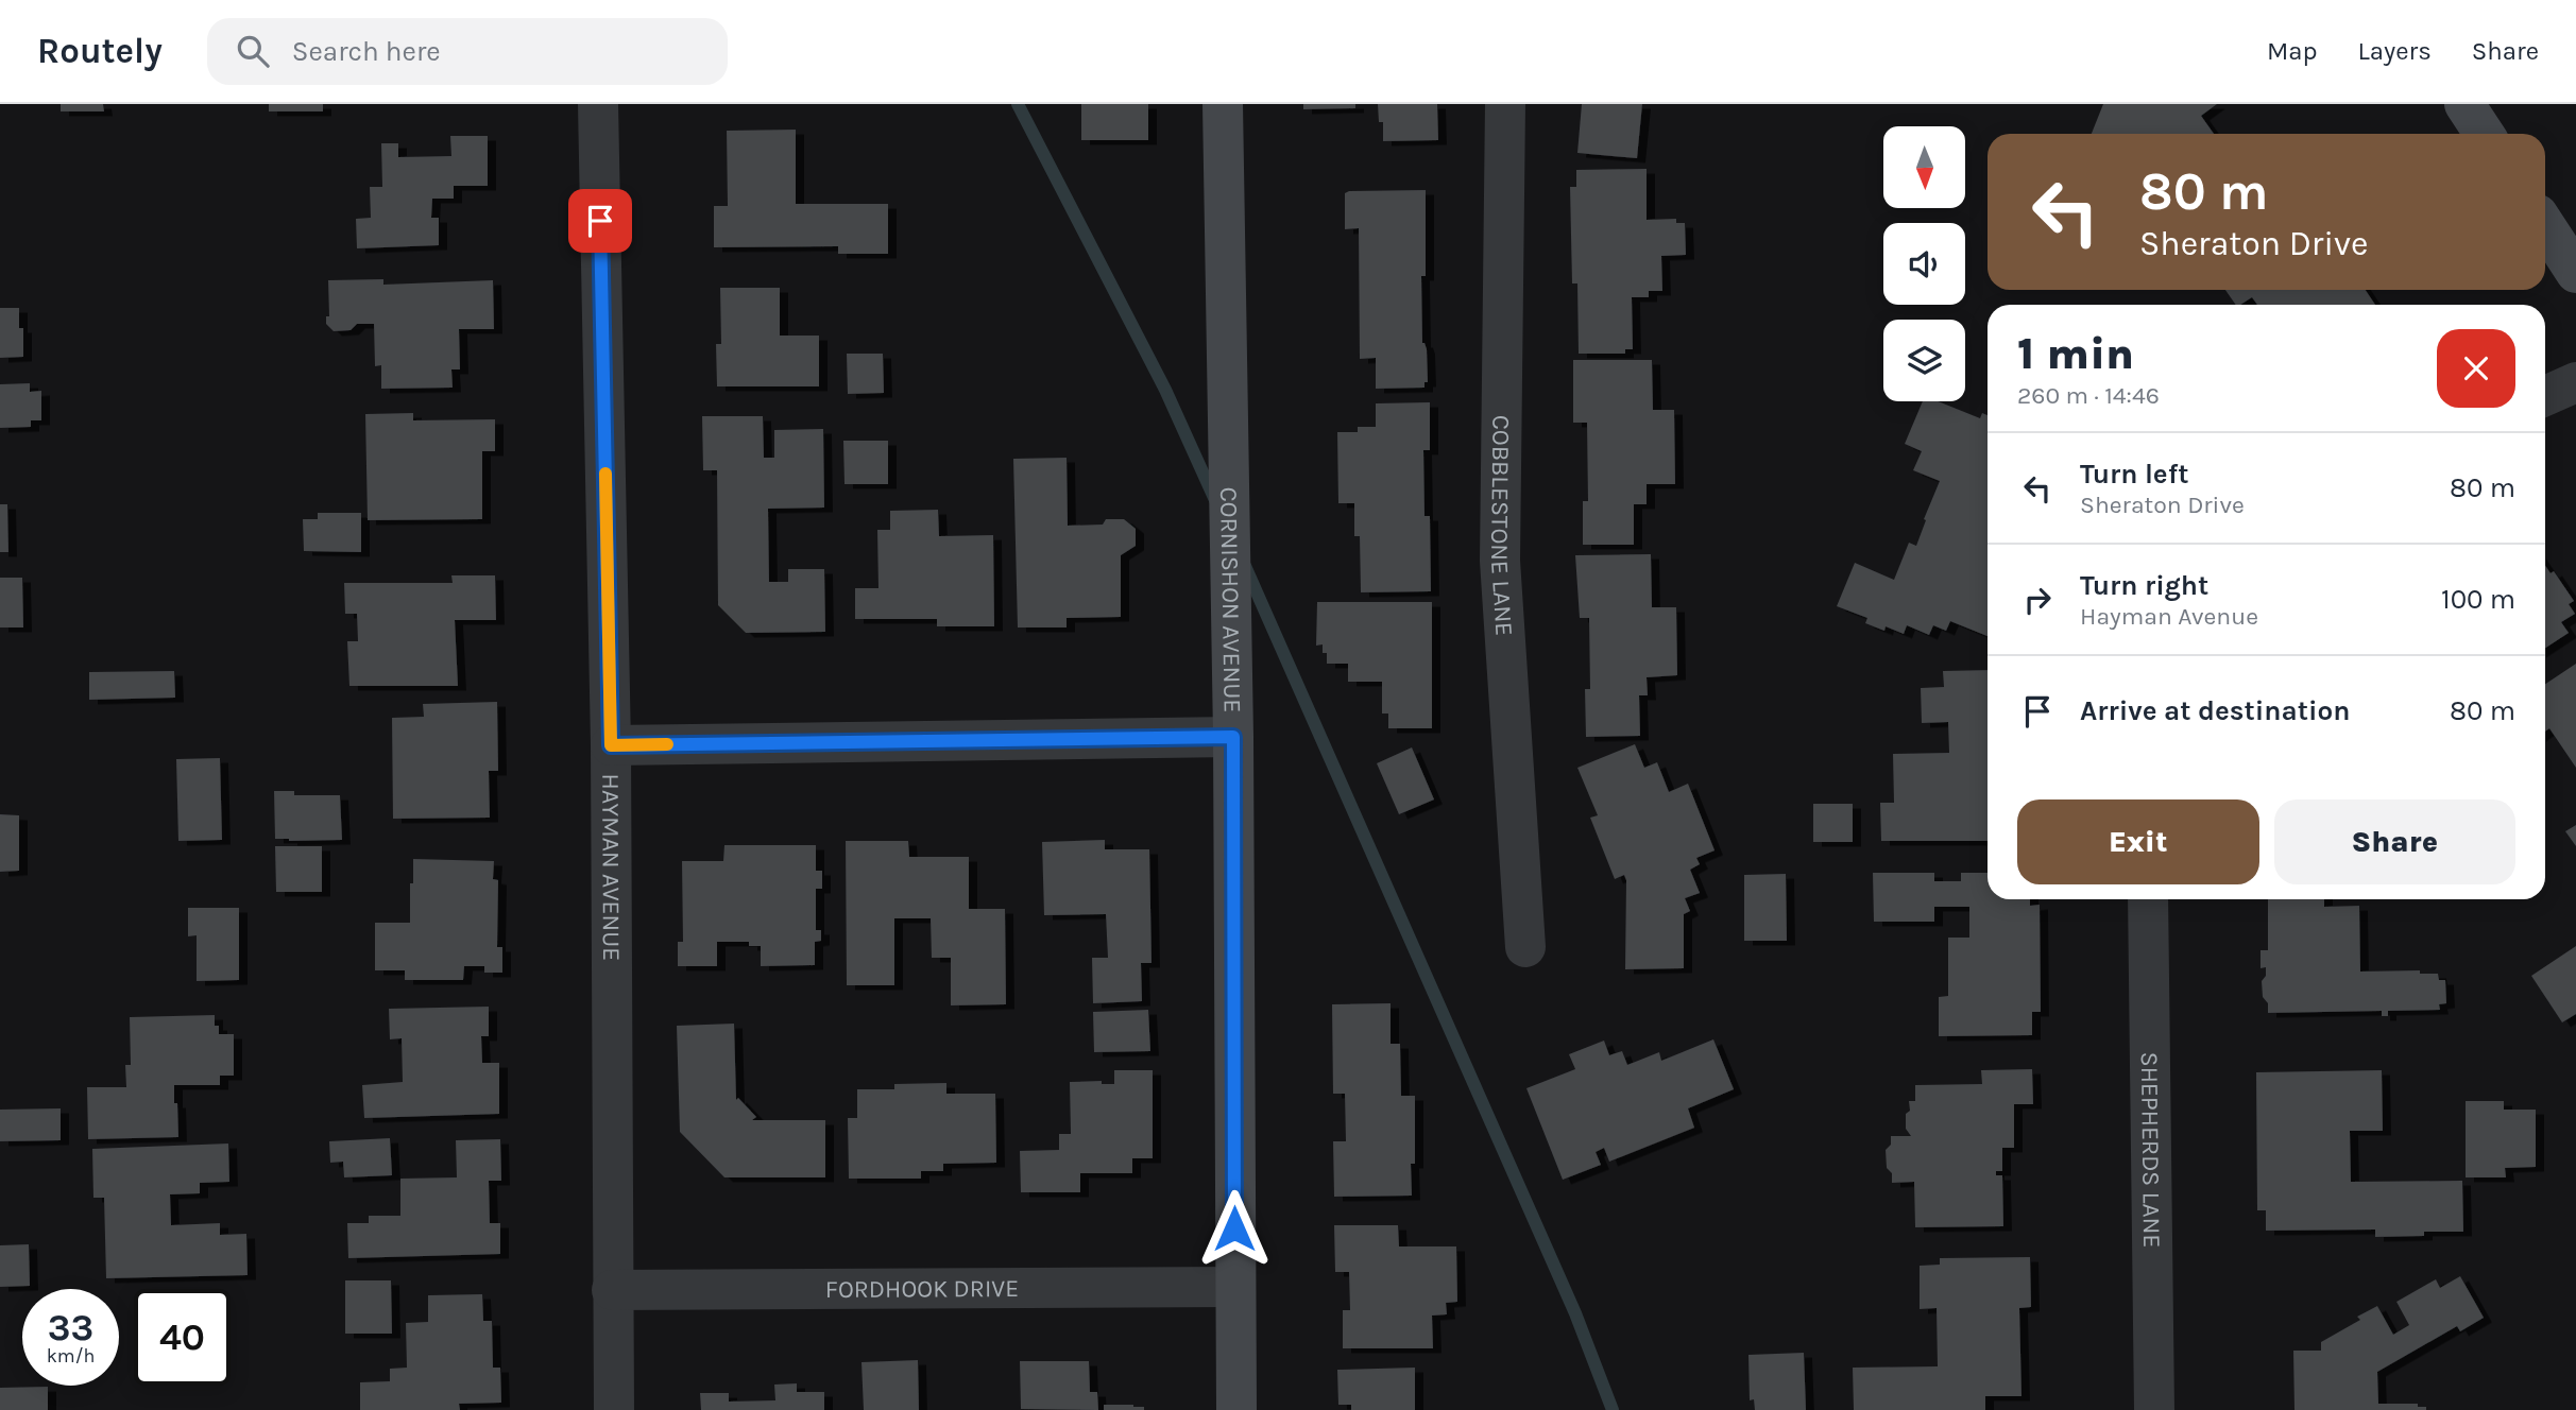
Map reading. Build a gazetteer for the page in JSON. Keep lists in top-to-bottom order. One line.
{"streets":{"street":["COBBLESTONE LANE","CORNISHON AVENUE","HAYMAN AVENUE","SHEPHERDS LANE","FORDHOOK DRIVE"]},"crossings":[["CORNISHON AVENUE","FORDHOOK DRIVE"],["HAYMAN AVENUE","FORDHOOK DRIVE"]],"north":"bottom","page":{"header":"Routely","search":"Search here","nav":["Map","Layers","Share"],"turn":["80 m","Sheraton Drive"],"heading":["1 min","260 m · 14:46"],"list":[{"name":"Turn left","note":"Sheraton Drive","value":"80 m"},{"name":"Turn right","note":"Hayman Avenue","value":"100 m"},{"name":"Arrive at destination","value":"80 m"}],"buttons":["Exit","Share"],"speed":"33 km/h","limit":"40"}}
